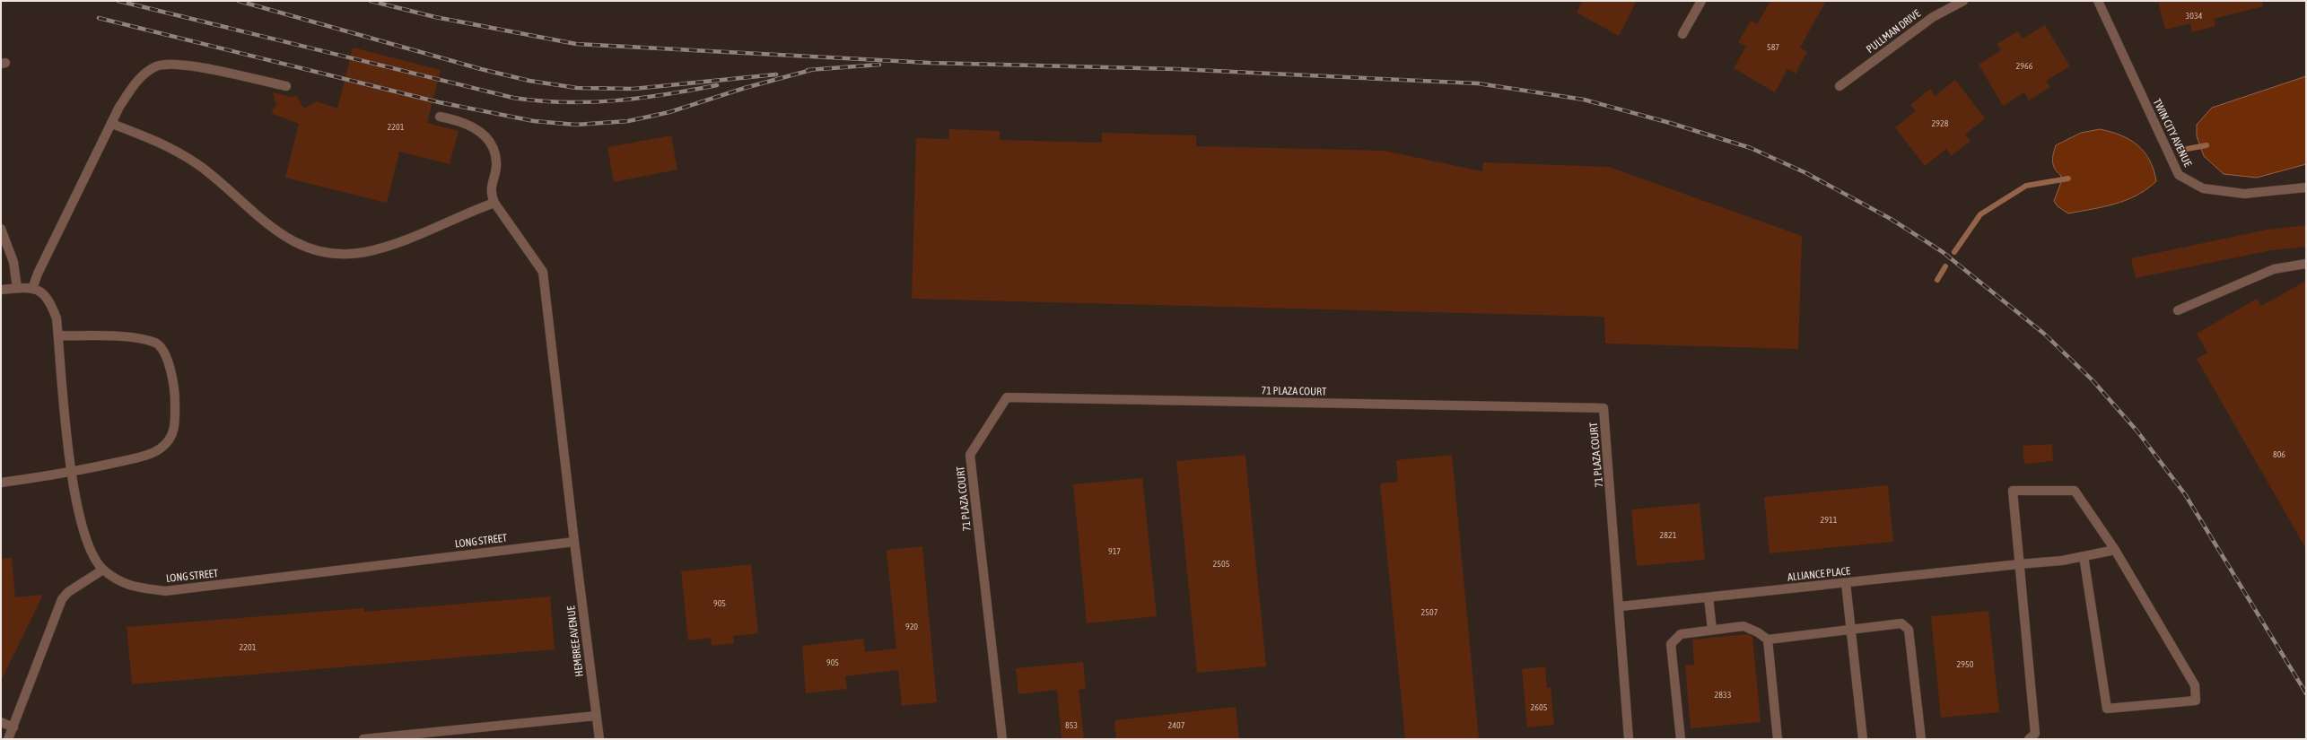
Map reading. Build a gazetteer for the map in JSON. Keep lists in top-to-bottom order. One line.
{"streets":{"street":["PULLMAN DRIVE","TWIN CITY AVENUE","71 PLAZA COURT","LONG STREET","ALLIANCE PLACE","HEMBREE AVENUE"]},"crossings":[["71 PLAZA COURT","ALLIANCE PLACE"],["LONG STREET","HEMBREE AVENUE"]],"house_numbers":["3034","587","2966","2928","2201","806","2911","2821","917","2505","905","2507","920","2201","905","2950","2833","2605","853","2407"]}
